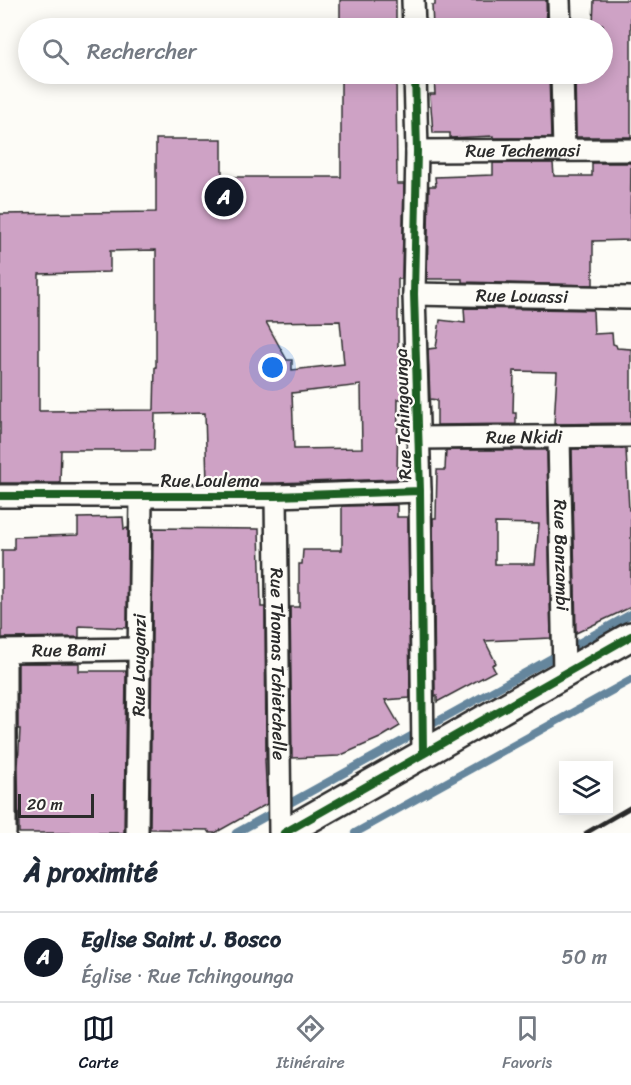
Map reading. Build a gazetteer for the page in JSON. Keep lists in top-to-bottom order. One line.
{"streets":{"street":["Rue Techemasi","Rue Louassi","Rue Tchingounga","Rue Nkidi","Rue Loulema","Rue Banzambi","Rue Bami","Rue Thomas Tchietchelle","Rue Louganzi"]},"crossings":[["Rue Techemasi","Rue Tchingounga"],["Rue Louassi","Rue Tchingounga"],["Rue Tchingounga","Rue Nkidi"],["Rue Tchingounga","Rue Loulema"],["Rue Nkidi","Rue Banzambi"],["Rue Loulema","Rue Thomas Tchietchelle"],["Rue Loulema","Rue Louganzi"],["Rue Bami","Rue Louganzi"]],"scale_bar":"20 m","page":{"search":"Rechercher","pins":"A","scale":"20 m","heading":"À proximité","list":[{"mark":"A","name":"Eglise Saint J. Bosco","note":"Église · Rue Tchingounga","value":"50 m"}],"nav":["Carte","Itinéraire","Favoris"]}}
